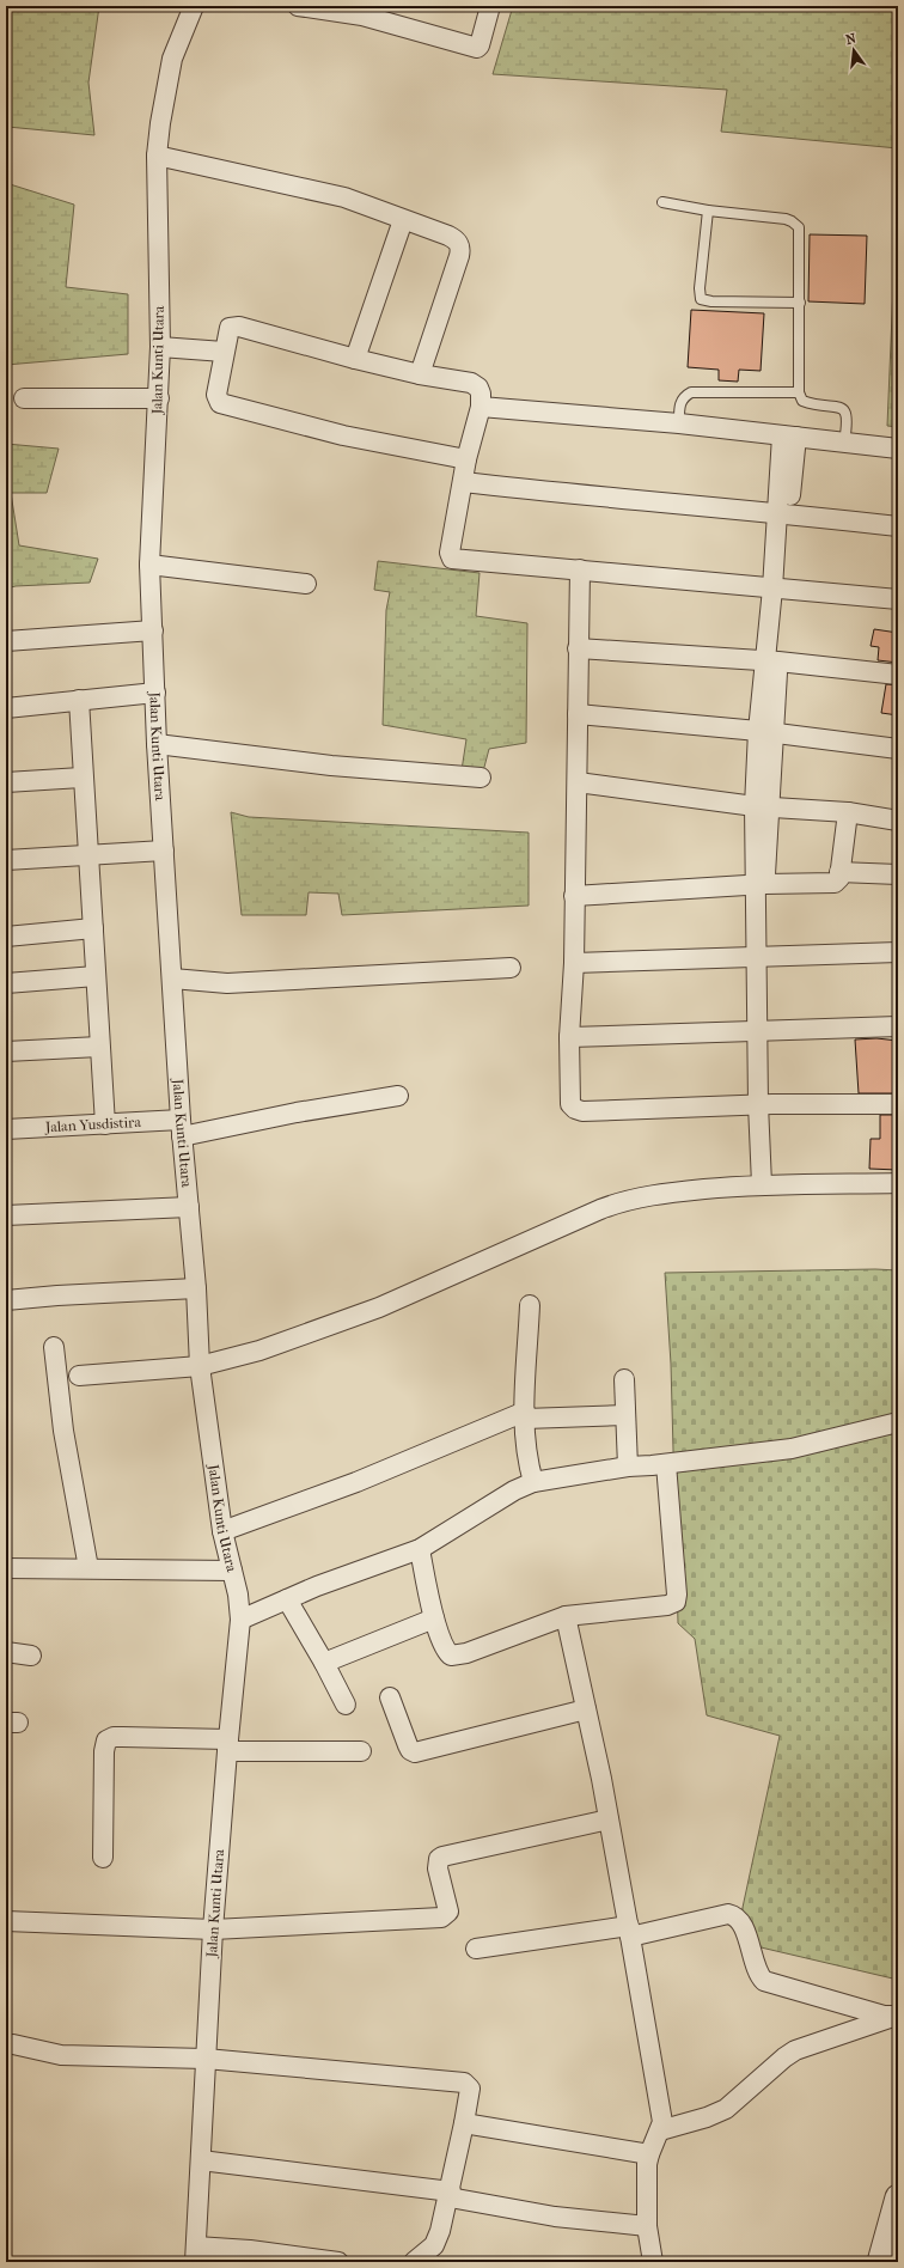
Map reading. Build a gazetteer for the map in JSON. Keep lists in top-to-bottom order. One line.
{"streets":{"street":["Jalan Kunti Utara","Jalan Yusdistira"]},"crossings":[["Jalan Kunti Utara","Jalan Yusdistira"]],"north":"top"}
